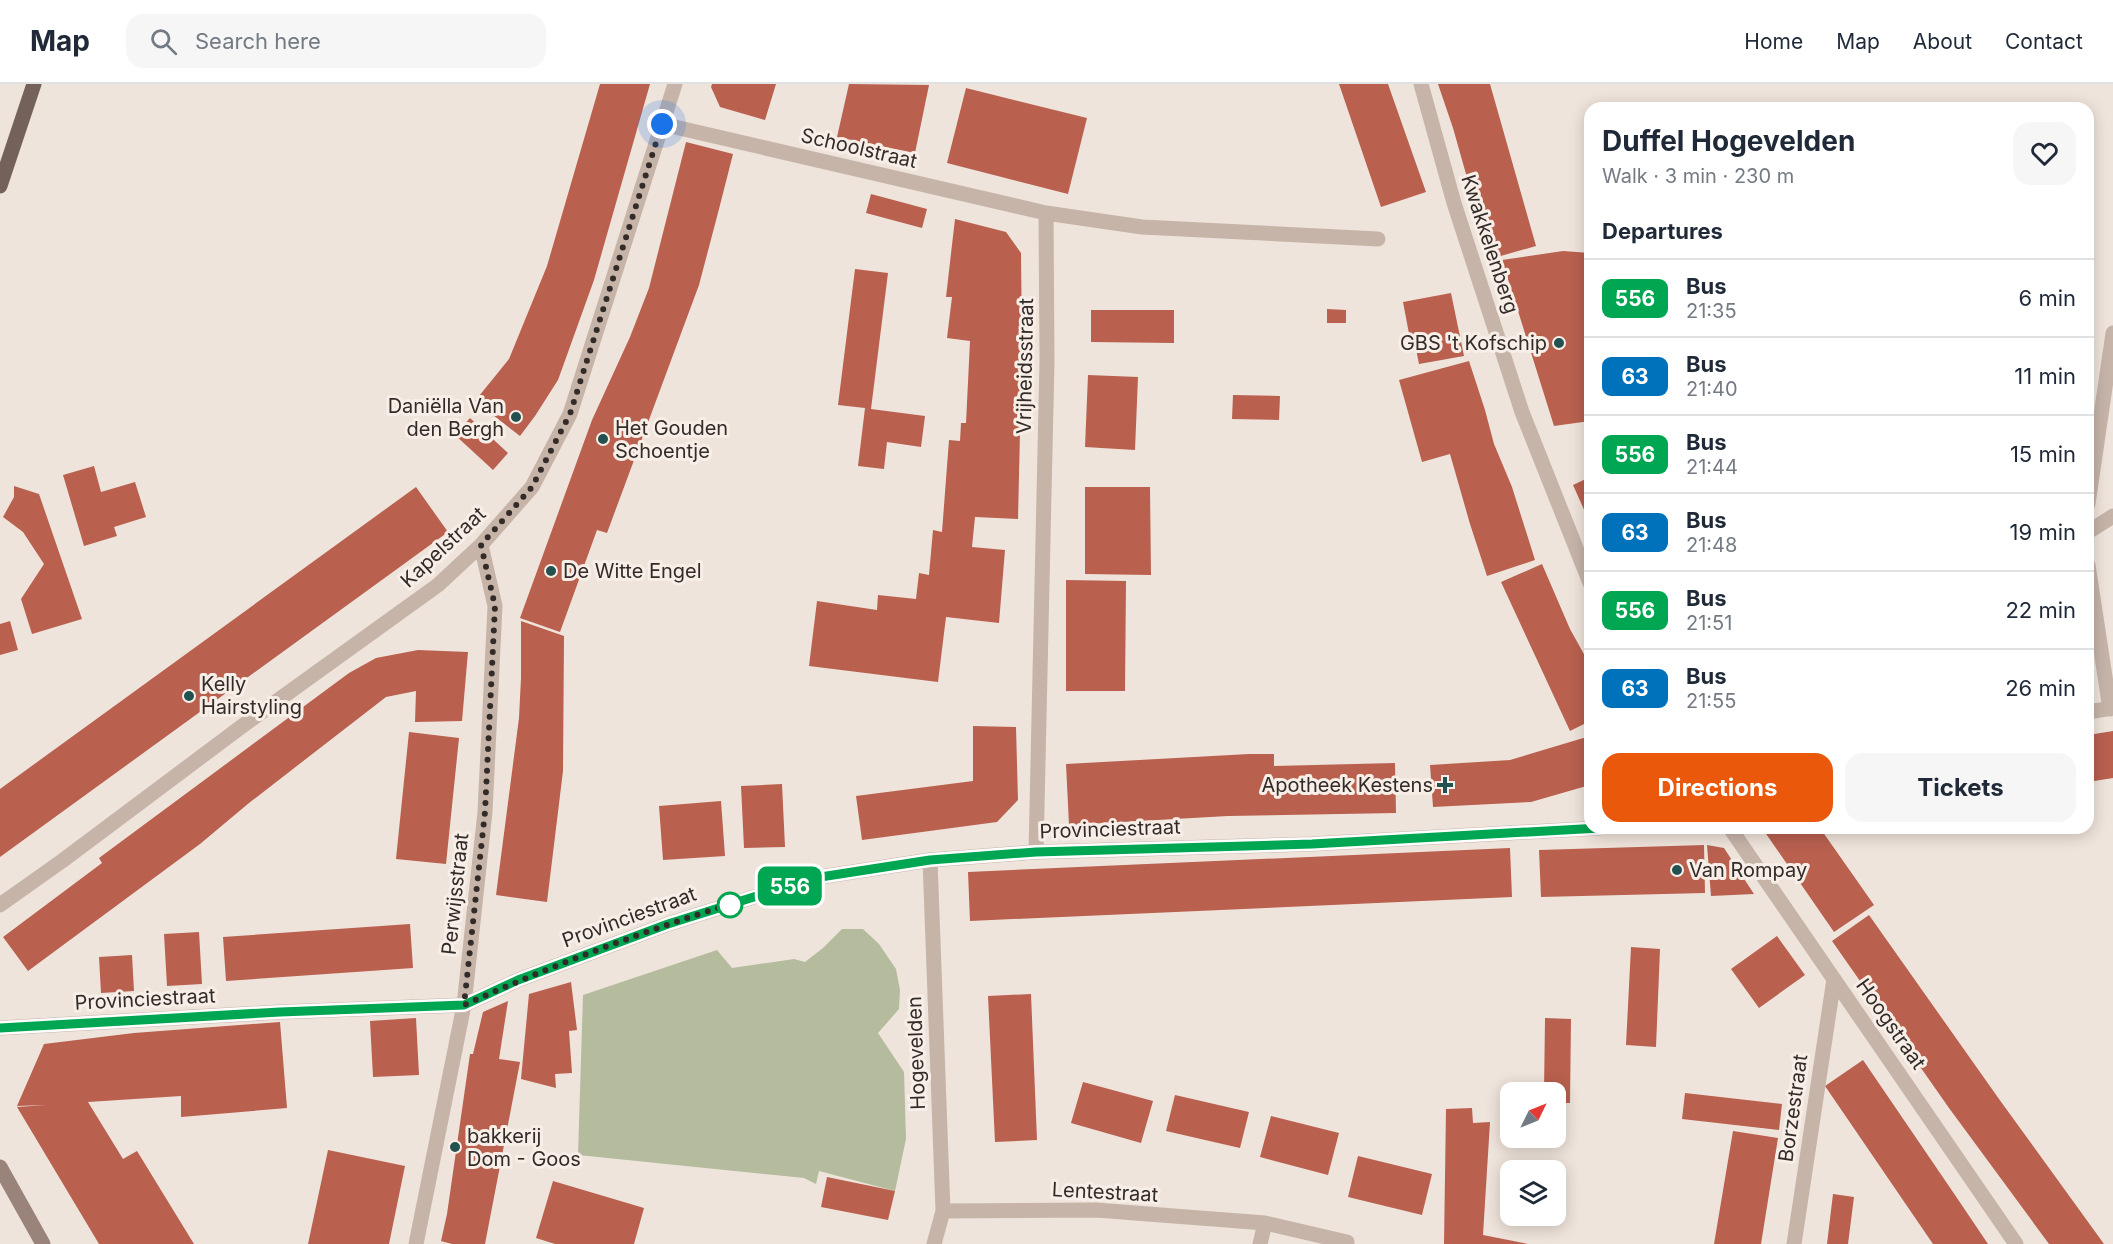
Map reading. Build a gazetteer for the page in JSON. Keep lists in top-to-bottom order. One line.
{"streets":{"street":["Schoolstraat","Kwakkelenberg","Vrijheidsstraat","Kapelstraat","Provinciestraat","Perwijsstraat","Hoogstraat","Hogevelden","Borzestraat","Lentestraat"]},"crossings":[["Schoolstraat","Vrijheidsstraat"],["Schoolstraat","Kapelstraat"],["Vrijheidsstraat","Provinciestraat"],["Kapelstraat","Perwijsstraat"],["Provinciestraat","Perwijsstraat"],["Provinciestraat","Hogevelden"],["Hoogstraat","Borzestraat"],["Hogevelden","Lentestraat"]],"places":{"other":["GBS 't Kofschip","Daniëlla Van den Bergh","Het Gouden Schoentje","De Witte Engel","Kelly Hairstyling","Van Rompay","bakkerij Dom - Goos"],"health":["Apotheek Kestens"]},"lines":["bus line 556"],"north":"top right","page":{"header":"Map","search":"Search here","nav":["Home","Map","About","Contact"],"on_map":"556","heading":[["Duffel Hogevelden","Walk · 3 min · 230 m"],"Departures"],"list":[{"mark":"556","name":"Bus","note":"21:35","value":"6 min"},{"mark":"63","name":"Bus","note":"21:40","value":"11 min"},{"mark":"556","name":"Bus","note":"21:44","value":"15 min"},{"mark":"63","name":"Bus","note":"21:48","value":"19 min"},{"mark":"556","name":"Bus","note":"21:51","value":"22 min"},{"mark":"63","name":"Bus","note":"21:55","value":"26 min"}],"buttons":["Directions","Tickets"]}}
